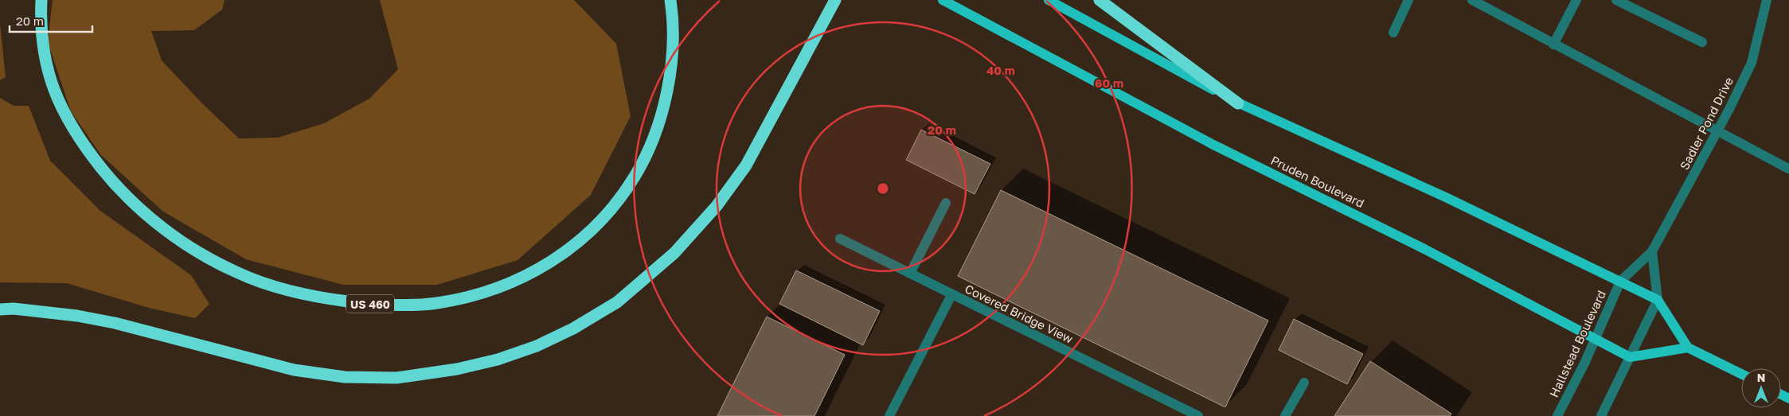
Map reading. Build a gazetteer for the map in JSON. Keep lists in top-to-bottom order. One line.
{"streets":{"highway":["US 460"],"main road":["Pruden Boulevard"],"street":["Sadler Pond Drive","Covered Bridge View","Hallstead Boulevard"]},"crossings":[["Sadler Pond Drive","Hallstead Boulevard"],["Pruden Boulevard","Hallstead Boulevard"]],"scale_bar":"20 m","north":"top","rings":["40 m","60 m","20 m"]}
